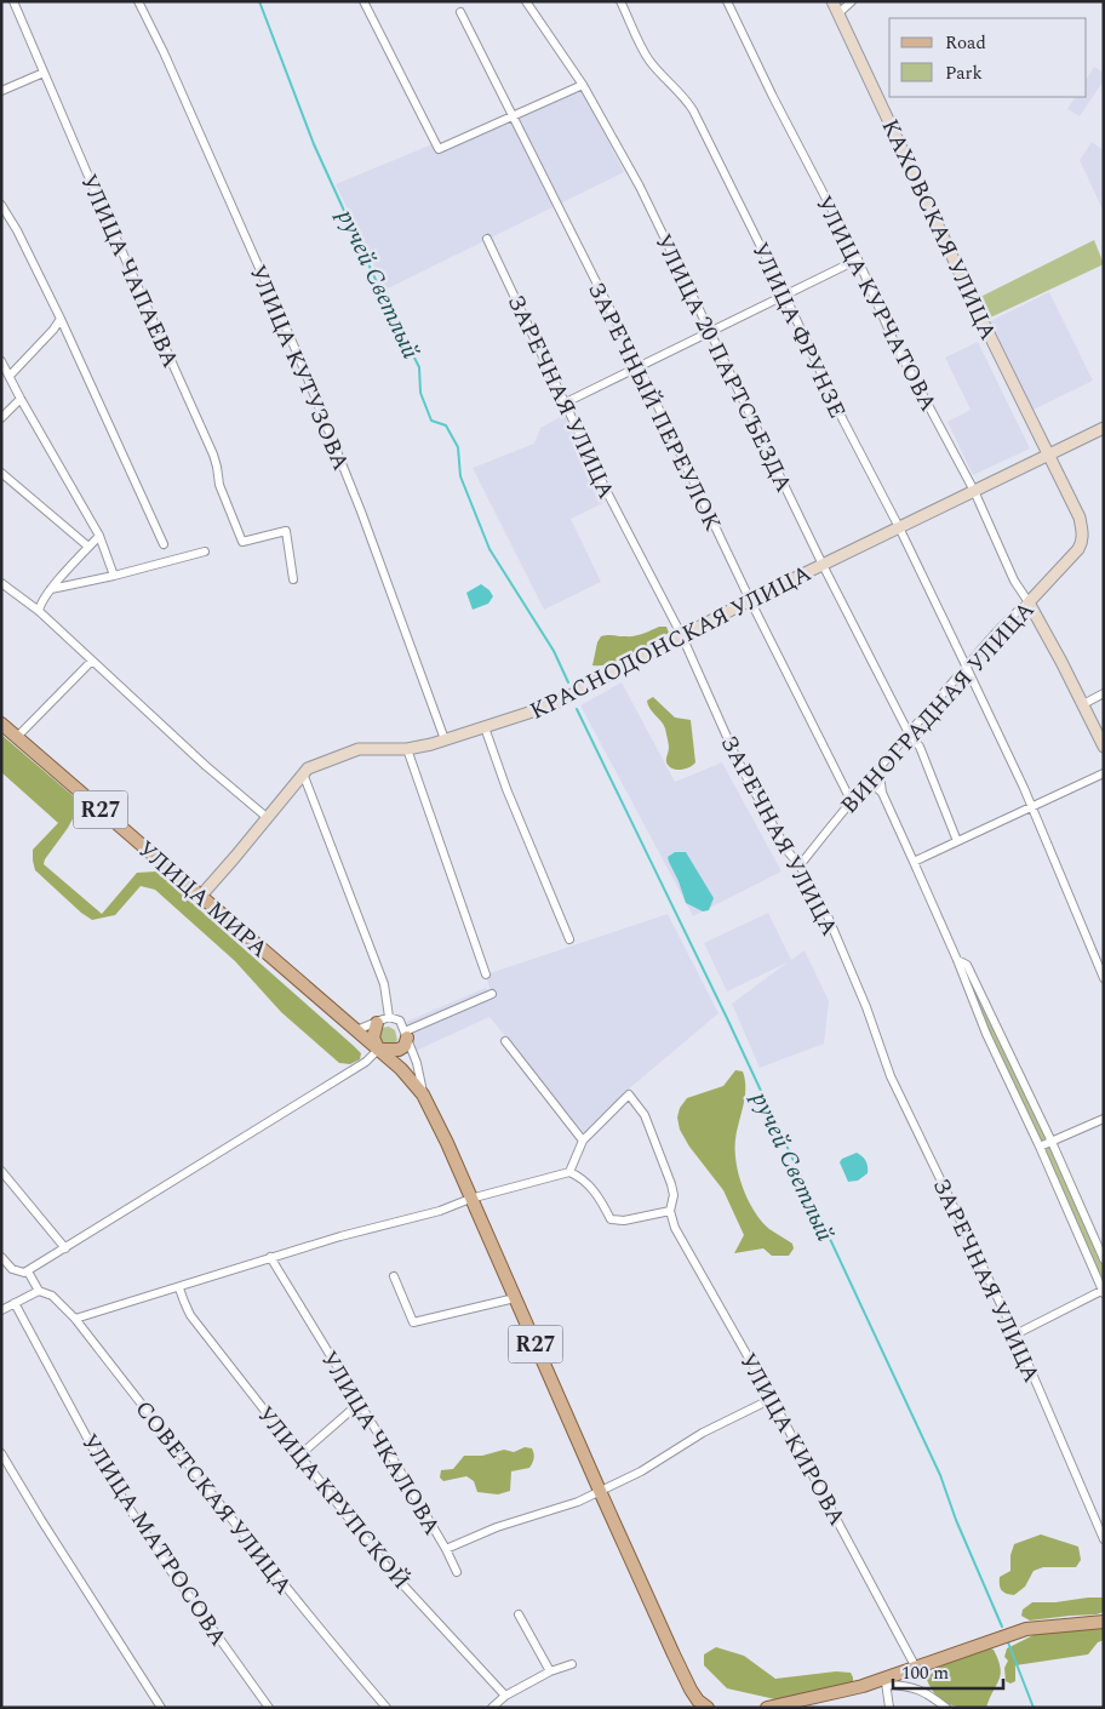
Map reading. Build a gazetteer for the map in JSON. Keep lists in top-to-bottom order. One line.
{"streets":{"main road":["R27","УЛИЦА МИРА"],"street":["КАХОВСКАЯ УЛИЦА","УЛИЦА ЧАПАЕВА","УЛИЦА КУРЧАТОВА","УЛИЦА ФРУНЗЕ","УЛИЦА 20 ПАРТСЪЕЗДА","УЛИЦА КУТУЗОВА","ЗАРЕЧНАЯ УЛИЦА","ЗАРЕЧНЫЙ ПЕРЕУЛОК","КРАСНОДОНСКАЯ УЛИЦА","ВИНОГРАДНАЯ УЛИЦА","УЛИЦА КИРОВА","УЛИЦА ЧКАЛОВА","СОВЕТСКАЯ УЛИЦА","УЛИЦА КРУПСКОЙ","УЛИЦА МАТРОСОВА"]},"crossings":[["КАХОВСКАЯ УЛИЦА","КРАСНОДОНСКАЯ УЛИЦА"],["КАХОВСКАЯ УЛИЦА","ВИНОГРАДНАЯ УЛИЦА"],["УЛИЦА КУРЧАТОВА","КРАСНОДОНСКАЯ УЛИЦА"],["УЛИЦА КУРЧАТОВА","ВИНОГРАДНАЯ УЛИЦА"],["УЛИЦА ФРУНЗЕ","КРАСНОДОНСКАЯ УЛИЦА"],["УЛИЦА ФРУНЗЕ","ВИНОГРАДНАЯ УЛИЦА"],["УЛИЦА 20 ПАРТСЪЕЗДА","КРАСНОДОНСКАЯ УЛИЦА"],["УЛИЦА 20 ПАРТСЪЕЗДА","ВИНОГРАДНАЯ УЛИЦА"],["УЛИЦА КУТУЗОВА","КРАСНОДОНСКАЯ УЛИЦА"],["ЗАРЕЧНАЯ УЛИЦА","КРАСНОДОНСКАЯ УЛИЦА"],["ЗАРЕЧНАЯ УЛИЦА","ВИНОГРАДНАЯ УЛИЦА"],["ЗАРЕЧНЫЙ ПЕРЕУЛОК","КРАСНОДОНСКАЯ УЛИЦА"],["ЗАРЕЧНЫЙ ПЕРЕУЛОК","ВИНОГРАДНАЯ УЛИЦА"],["КРАСНОДОНСКАЯ УЛИЦА","УЛИЦА МИРА"],["R27","УЛИЦА МИРА"],["R27","УЛИЦА ЧКАЛОВА"],["УЛИЦА КИРОВА","УЛИЦА ЧКАЛОВА"]],"water":["ручей Светлый"],"legend":["Road","Park"],"scale_bar":"100 m"}
